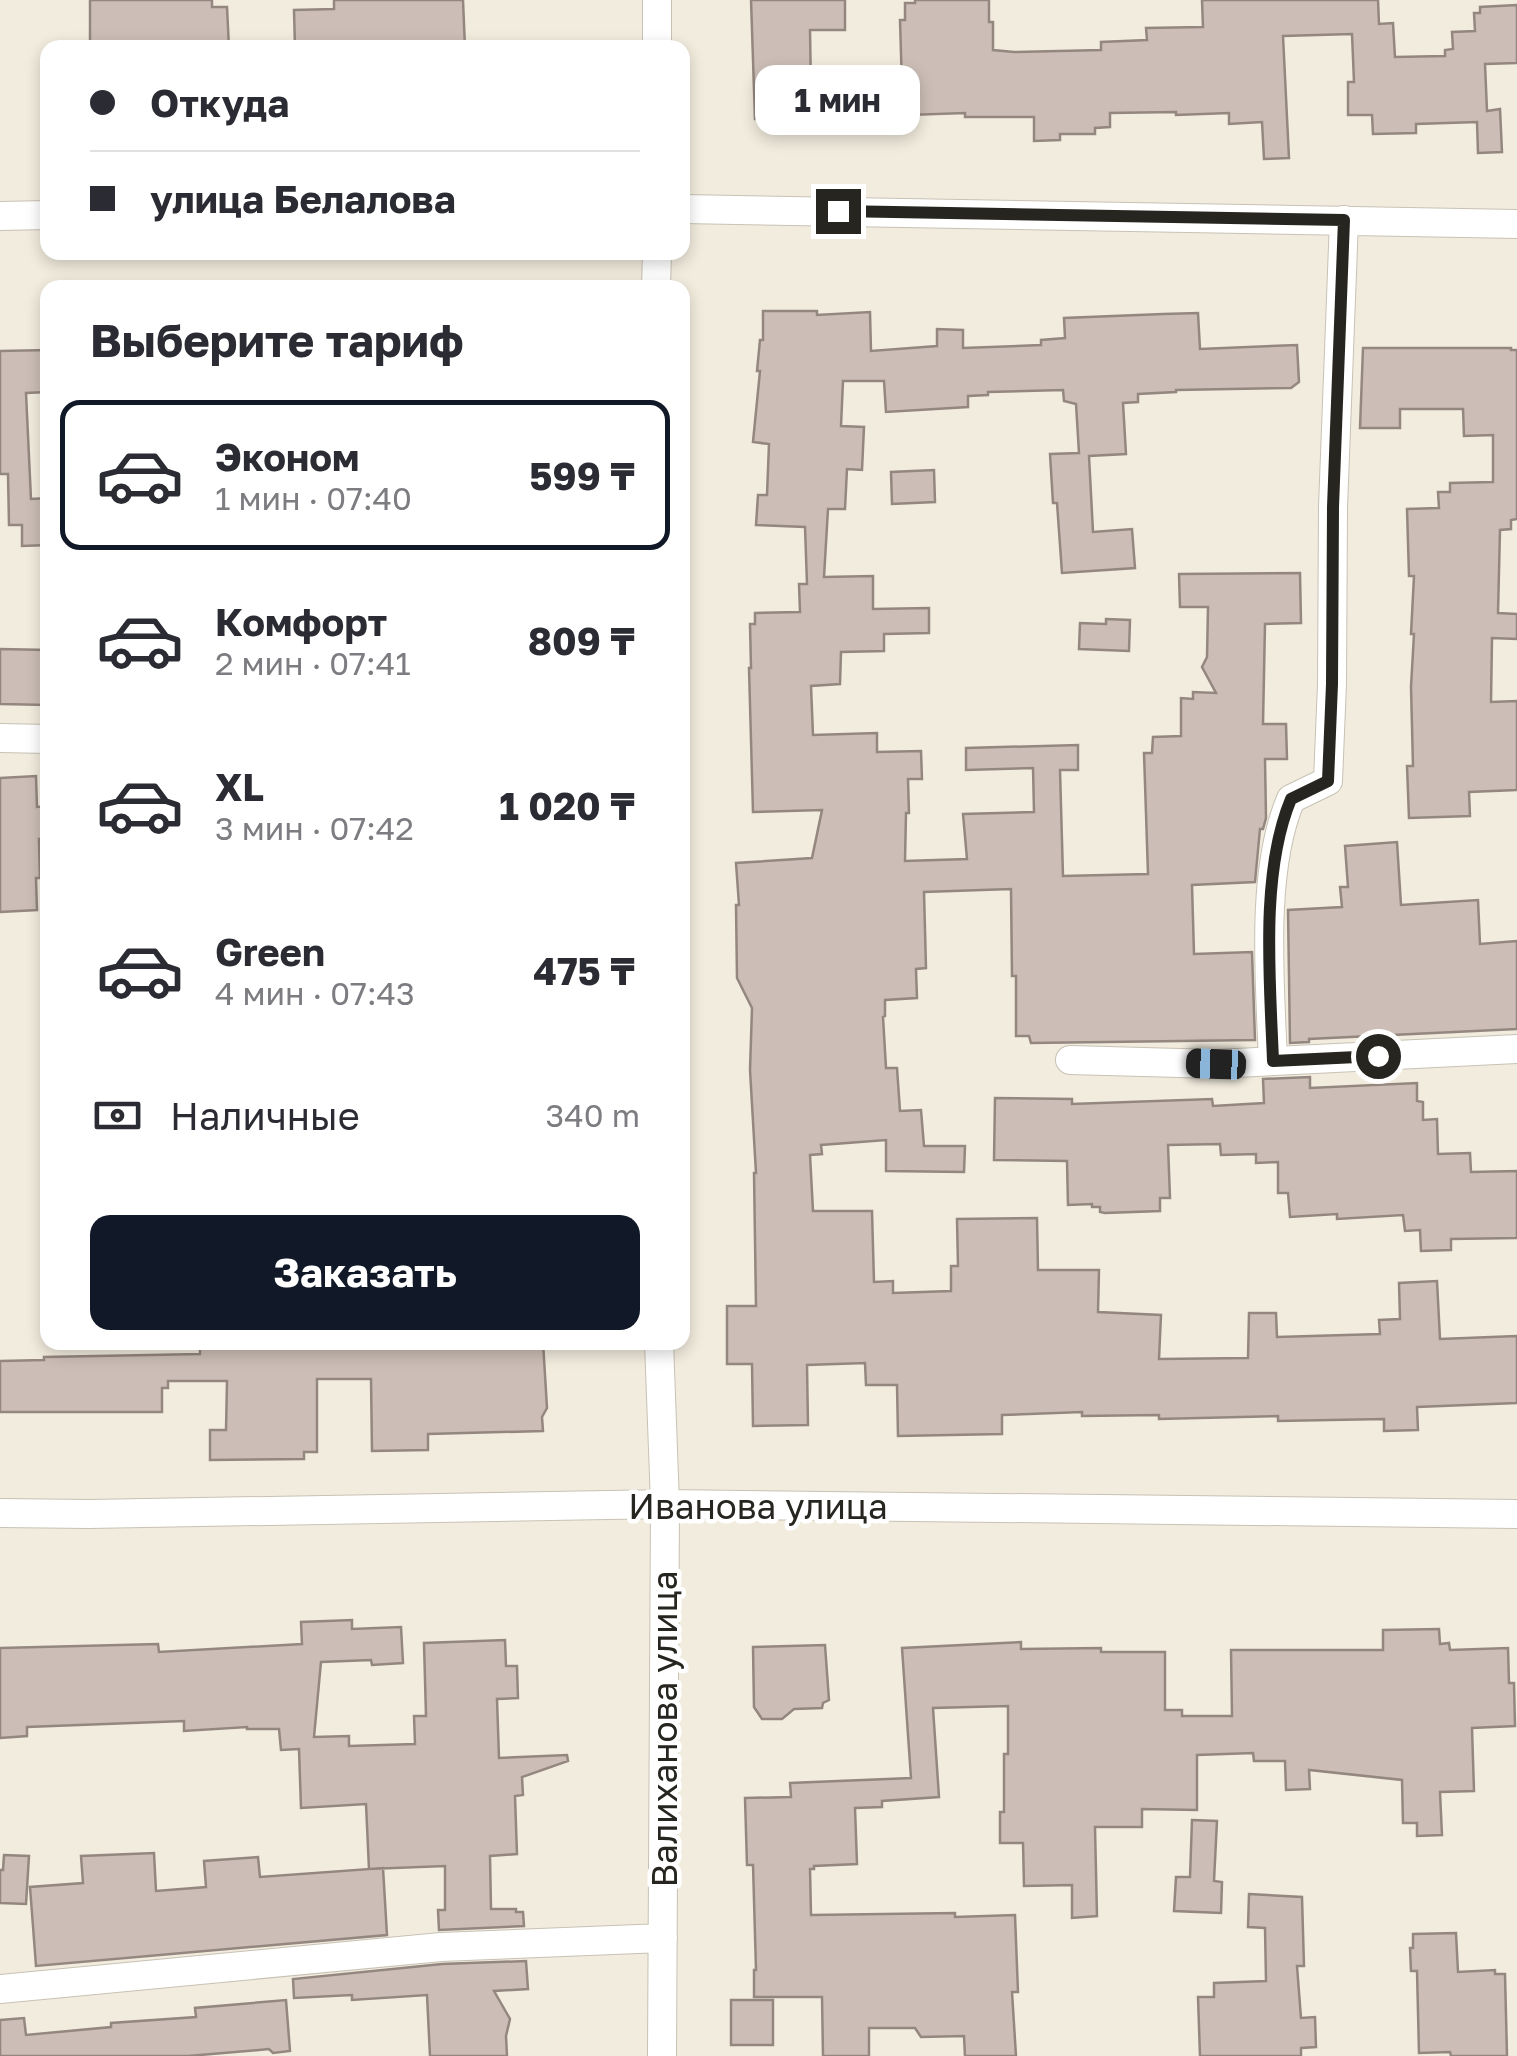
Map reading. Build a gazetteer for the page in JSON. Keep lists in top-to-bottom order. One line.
{"streets":{"street":["Иванова улица","Валиханова улица"]},"crossings":[["Иванова улица","Валиханова улица"]],"page":{"banner":["Откуда","улица Белалова"],"bubble":"1 мин","heading":"Выберите тариф","list":[{"name":"Эконом","note":"1 мин · 07:40","value":"599 ₸"},{"name":"Комфорт","note":"2 мин · 07:41","value":"809 ₸"},{"name":"XL","note":"3 мин · 07:42","value":"1 020 ₸"},{"name":"Green","note":"4 мин · 07:43","value":"475 ₸"}],"pay":["Наличные","340 m"],"buttons":"Заказать"}}
